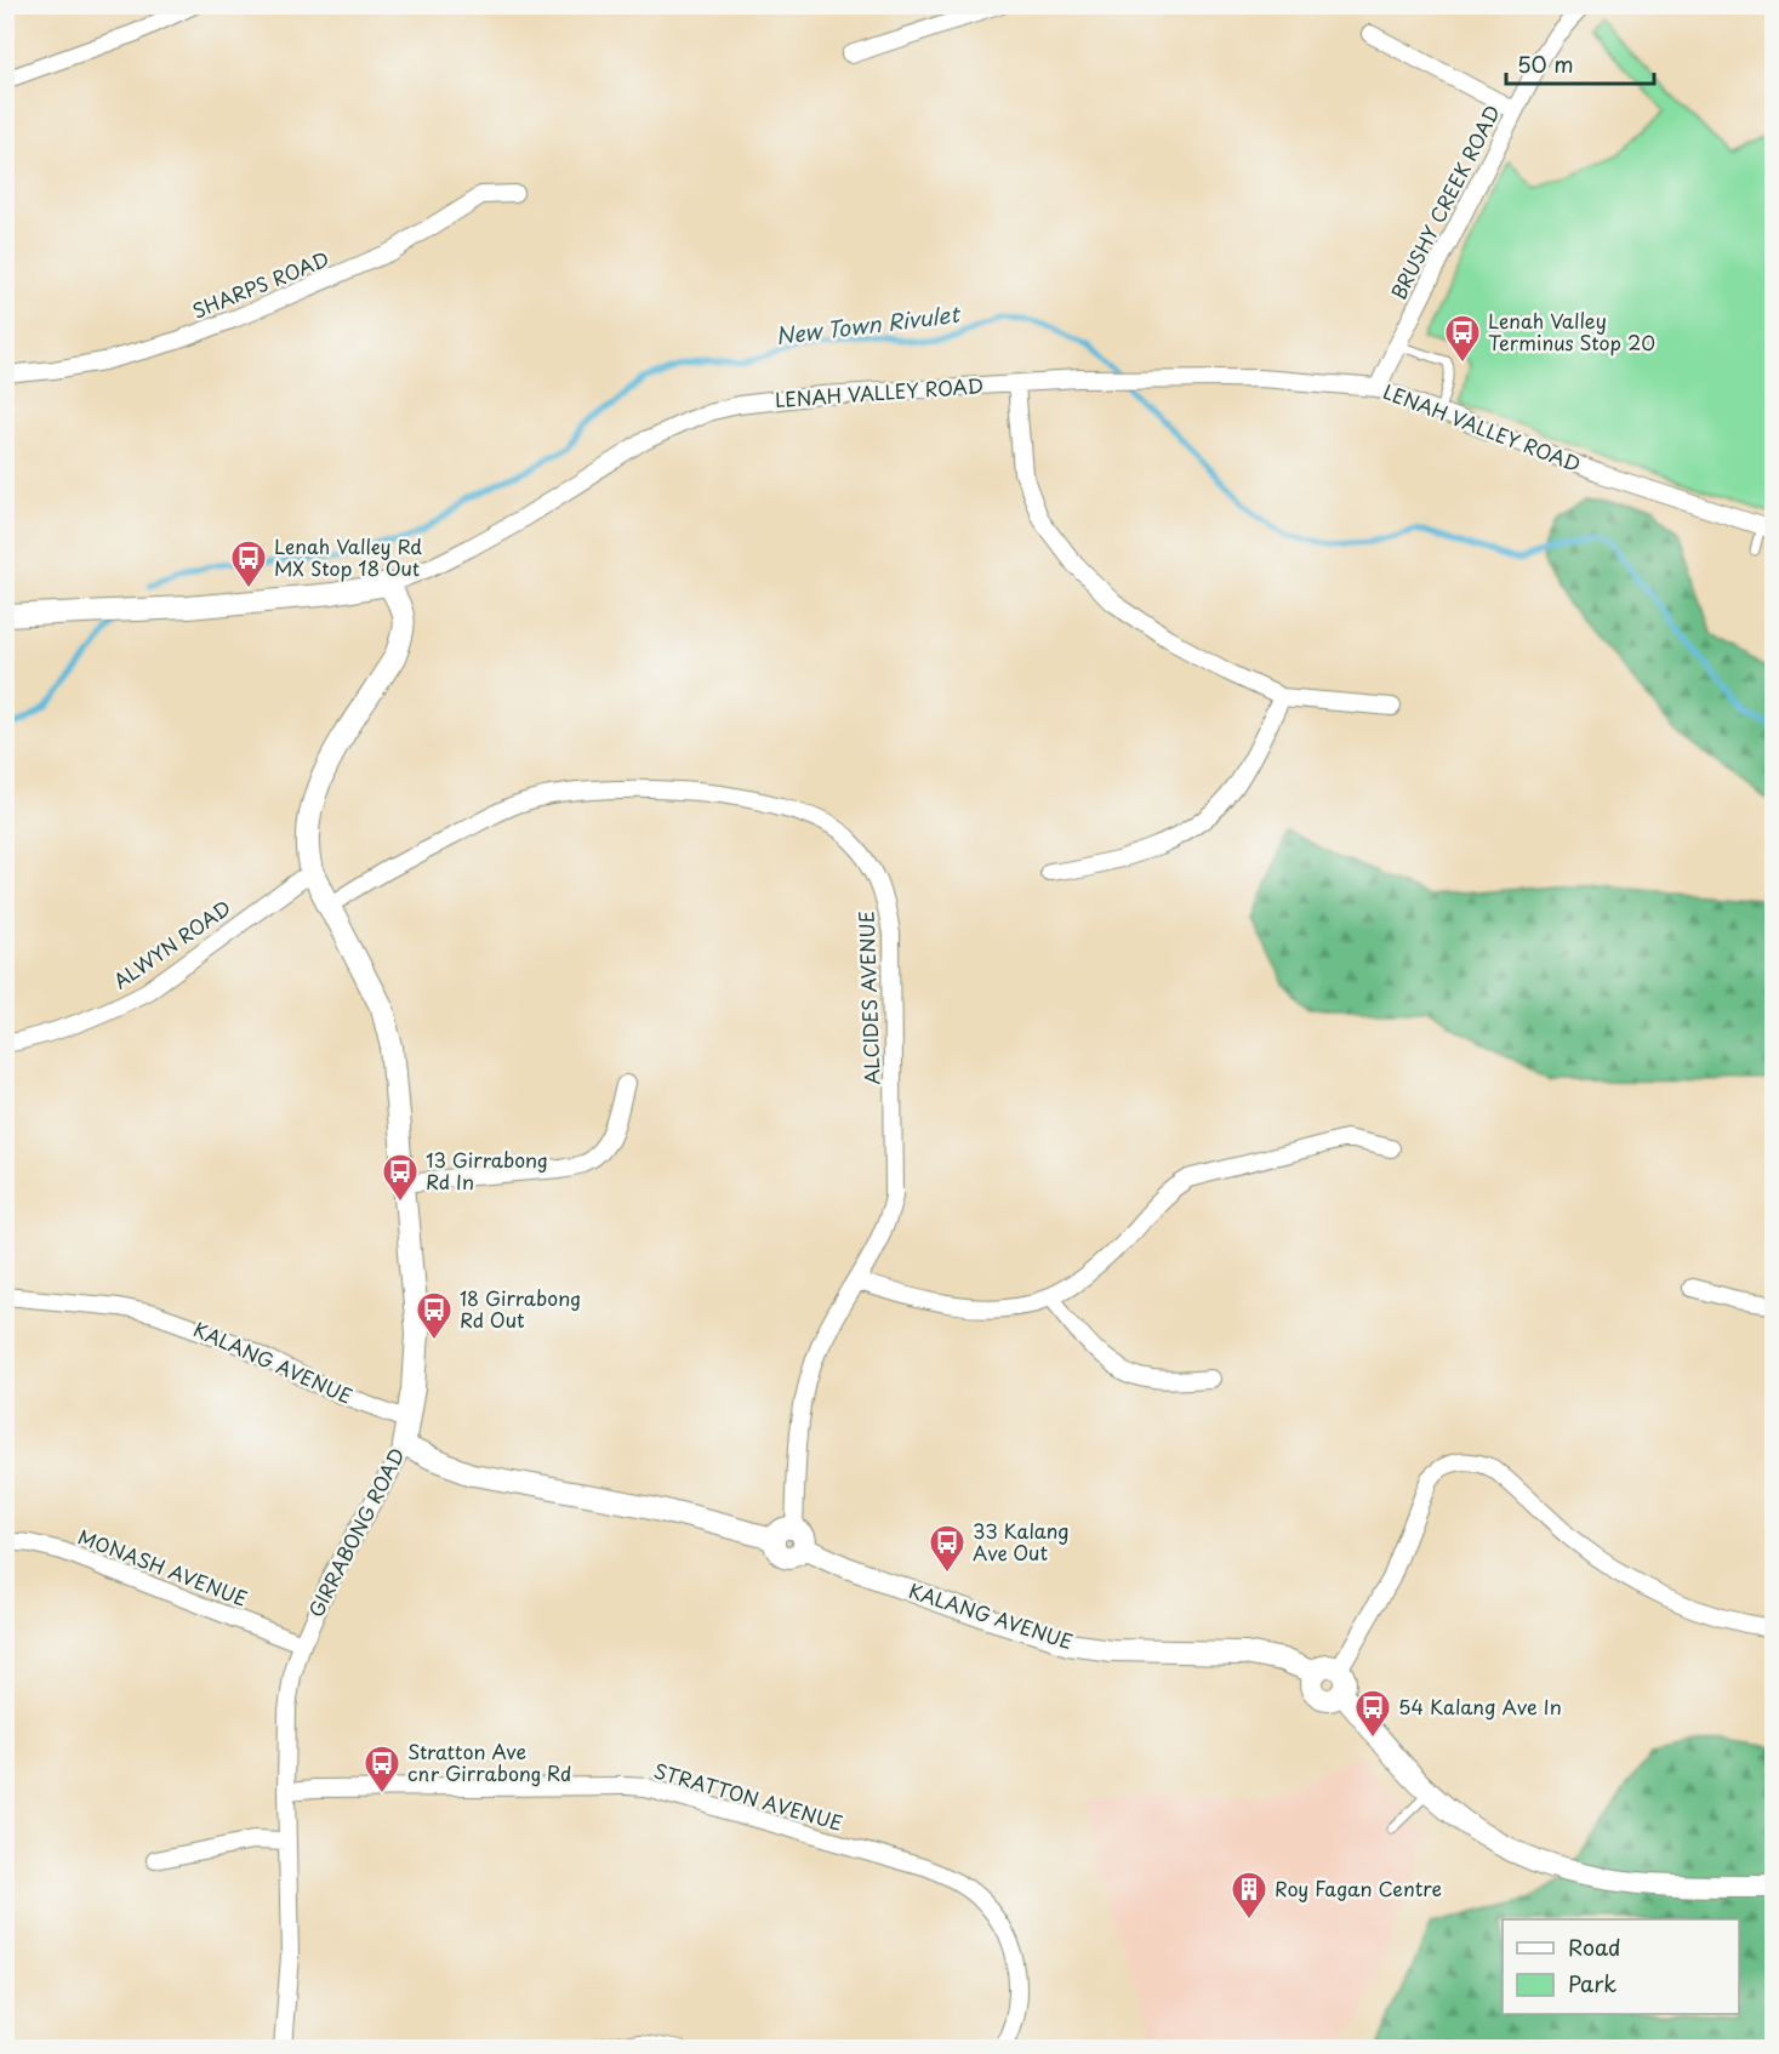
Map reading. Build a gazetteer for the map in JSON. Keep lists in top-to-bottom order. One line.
{"streets":{"street":["BRUSHY CREEK ROAD","SHARPS ROAD","LENAH VALLEY ROAD","ALWYN ROAD","ALCIDES AVENUE","KALANG AVENUE","GIRRABONG ROAD","MONASH AVENUE","STRATTON AVENUE"]},"crossings":[["BRUSHY CREEK ROAD","LENAH VALLEY ROAD"],["LENAH VALLEY ROAD","GIRRABONG ROAD"],["ALWYN ROAD","GIRRABONG ROAD"],["ALCIDES AVENUE","KALANG AVENUE"],["ALCIDES AVENUE","GIRRABONG ROAD"],["KALANG AVENUE","GIRRABONG ROAD"],["GIRRABONG ROAD","MONASH AVENUE"],["GIRRABONG ROAD","STRATTON AVENUE"]],"water":["New Town Rivulet"],"places":{"bus stop":["Lenah Valley Terminus Stop 20","Lenah Valley Rd MX Stop 18 Out","13 Girrabong Rd In","18 Girrabong Rd Out","33 Kalang Ave Out","54 Kalang Ave In","Stratton Ave cnr Girrabong Rd"],"building":["Roy Fagan Centre"]},"legend":["Road","Park"],"scale_bar":"50 m"}
